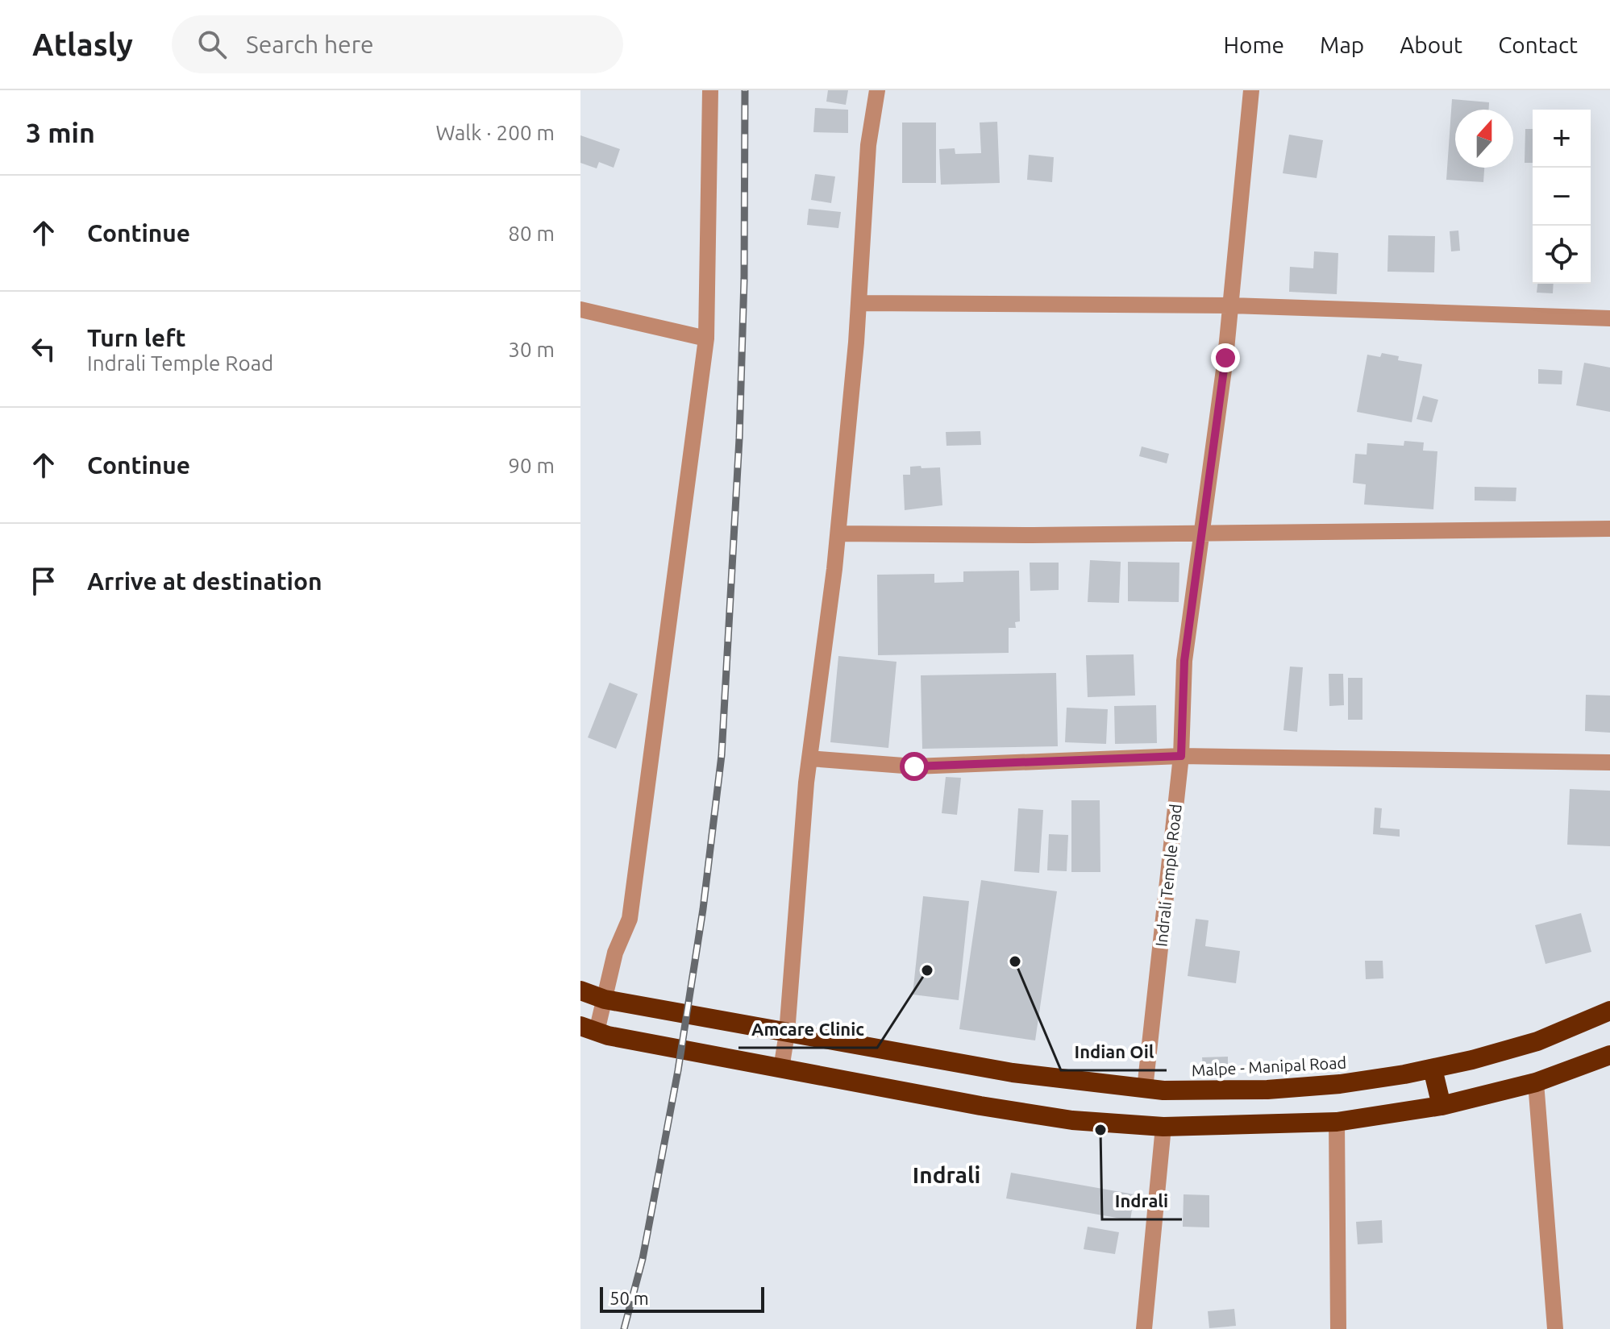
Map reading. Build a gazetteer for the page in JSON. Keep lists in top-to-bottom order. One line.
{"streets":{"highway":["Malpe - Manipal Road"],"street":["Indrali Temple Road"]},"crossings":[["Indrali Temple Road","Malpe - Manipal Road"]],"districts":["Indrali"],"places":["Indian Oil","Amcare Clinic","Indrali"],"scale_bar":"50 m","north":"top","page":{"header":"Atlasly","search":"Search here","nav":["Home","Map","About","Contact"],"heading":["3 min","Walk · 200 m"],"map_buttons":["+","−"],"list":[["Continue","80 m"],["Turn left","Indrali Temple Road","30 m"],["Continue","90 m"],"Arrive at destination"],"scale":"50 m"}}
